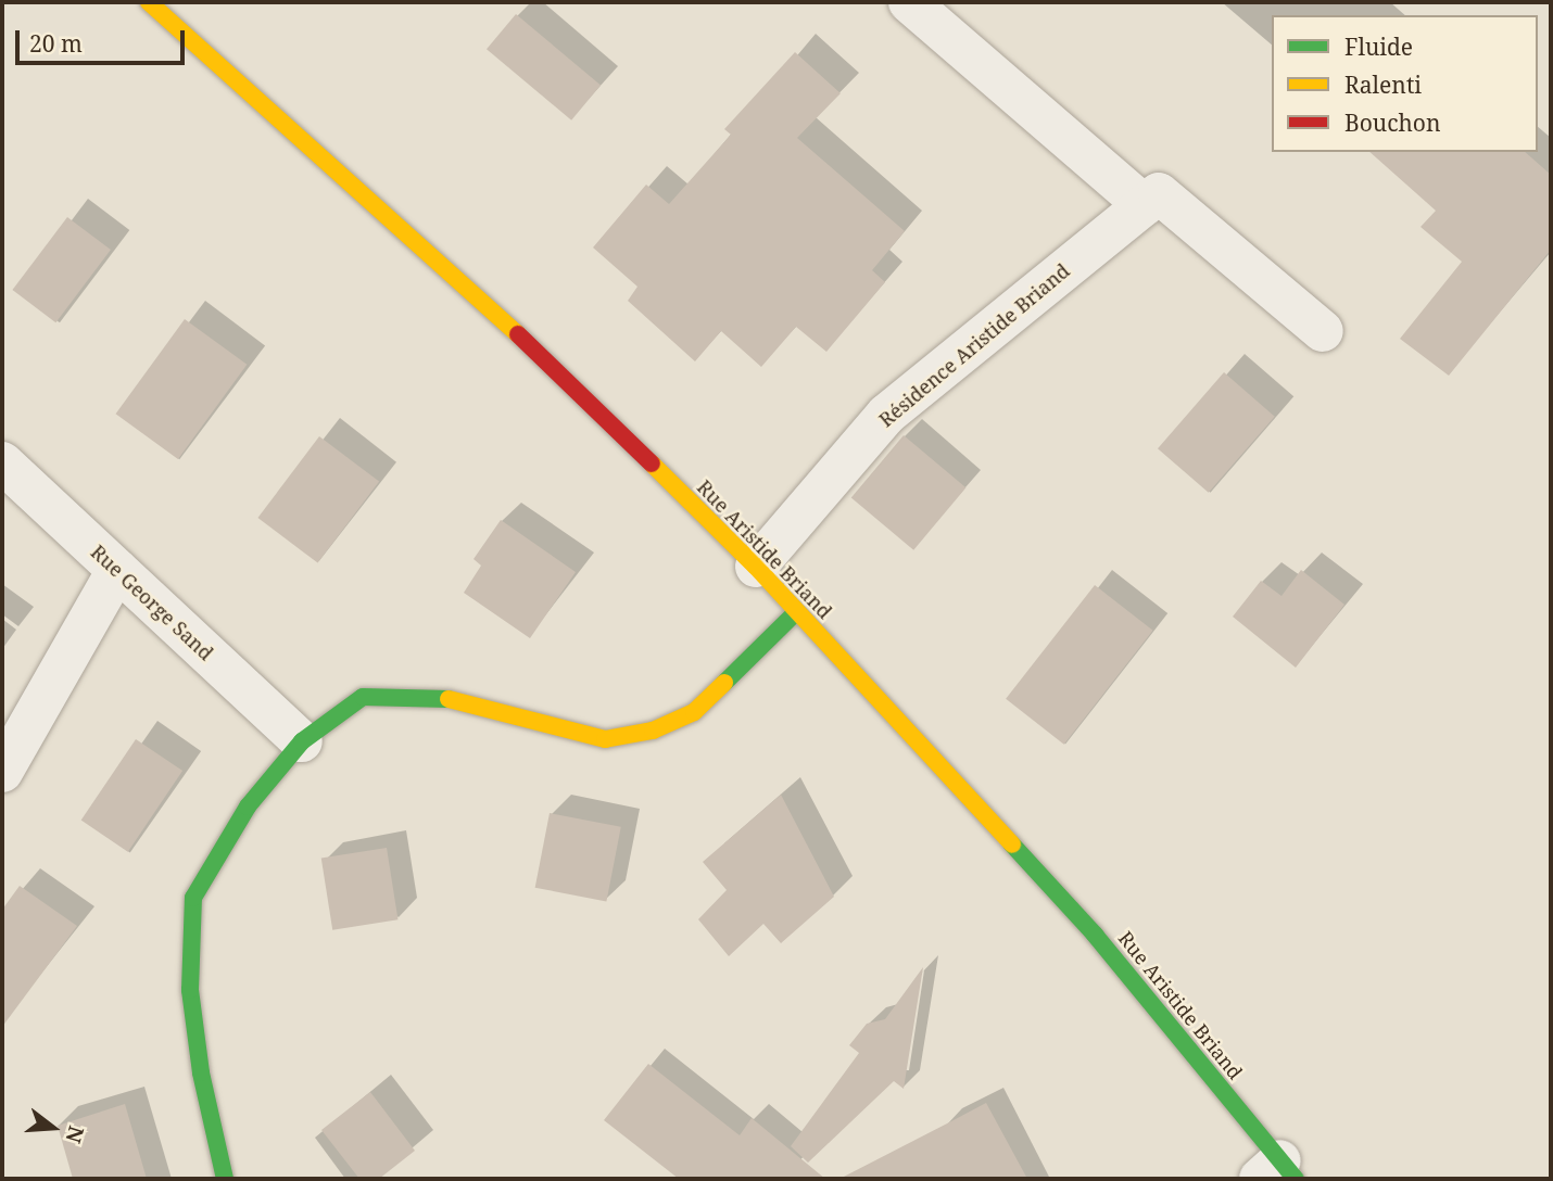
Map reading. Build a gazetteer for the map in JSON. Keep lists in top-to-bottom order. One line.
{"streets":{"main road":["Rue Aristide Briand"],"street":["Résidence Aristide Briand","Rue George Sand"]},"crossings":[["Résidence Aristide Briand","Rue Aristide Briand"]],"legend":["Fluide","Ralenti","Bouchon"],"scale_bar":"20 m","north":"right"}
